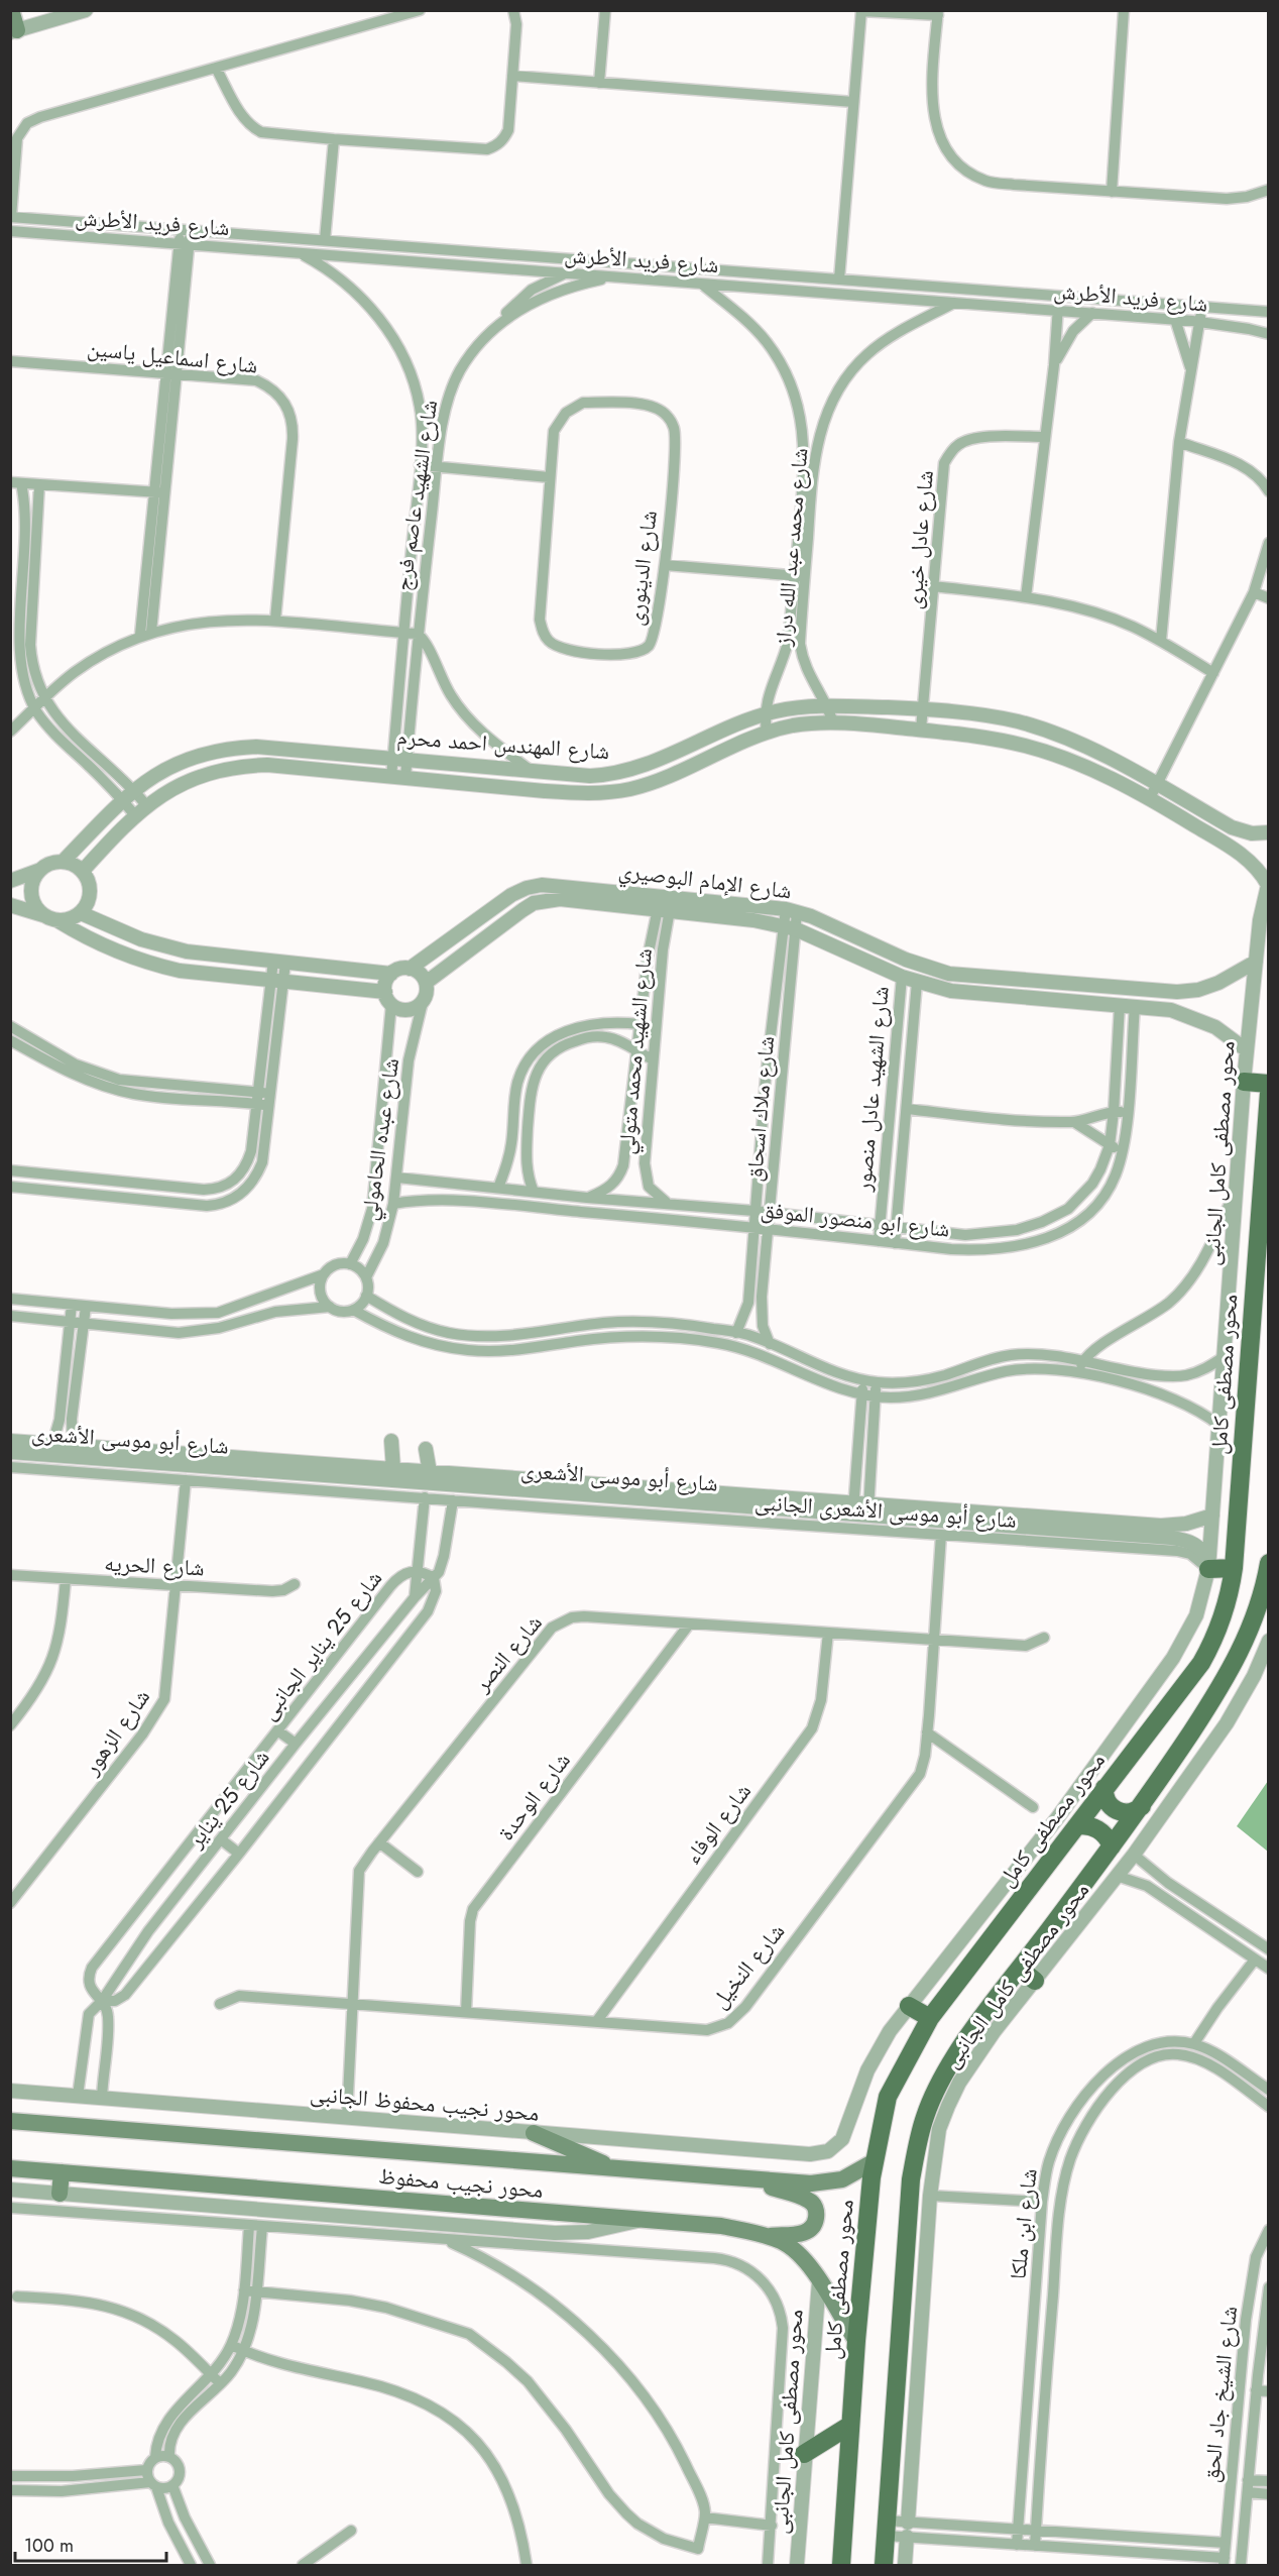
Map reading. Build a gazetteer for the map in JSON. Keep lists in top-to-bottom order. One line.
{"streets":{"main road":["محور مصطفى كامل","محور نجيب محفوظ"],"street":["شارع فريد الأطرش","شارع اسماعيل ياسين","شارع الشهيد عاصم فرج","شارع عادل خيرى","شارع محمد عبد الله دراز","شارع الدينورى","شارع المهندس احمد محرم","شارع الإمام البوصيري","شارع الشهيد محمد متولي","شارع الشهيد عادل منصور","شارع ملاك اسحاق","شارع عبده الحامولي","محور مصطفى كامل الجانبى","شارع ابو منصور الموفق","شارع أبو موسى الأشعرى","شارع أبو موسى الأشعرى الجانبى","شارع الحريه","شارع 25 يناير الجانبى","شارع النصر","شارع الزهور","شارع الوحدة","شارع 25 يناير","شارع الوفاء","شارع النخيل","محور نجيب محفوظ الجانبى","شارع ابن ملكا","شارع الشيخ جاد الحق"]},"crossings":[["شارع فريد الأطرش","شارع الشهيد عاصم فرج"],["شارع فريد الأطرش","شارع محمد عبد الله دراز"],["شارع الشهيد عاصم فرج","شارع المهندس احمد محرم"],["شارع عادل خيرى","شارع المهندس احمد محرم"],["شارع محمد عبد الله دراز","شارع المهندس احمد محرم"],["شارع المهندس احمد محرم","محور مصطفى كامل الجانبى"],["شارع الإمام البوصيري","شارع الشهيد محمد متولي"],["شارع الإمام البوصيري","شارع الشهيد عادل منصور"],["شارع الإمام البوصيري","شارع ملاك اسحاق"],["شارع الإمام البوصيري","شارع عبده الحامولي"],["شارع الإمام البوصيري","محور مصطفى كامل الجانبى"],["شارع الإمام البوصيري","شارع ابو منصور الموفق"],["شارع الشهيد محمد متولي","شارع ابو منصور الموفق"],["شارع الشهيد عادل منصور","شارع ابو منصور الموفق"],["شارع ملاك اسحاق","شارع ابو منصور الموفق"],["شارع عبده الحامولي","شارع ابو منصور الموفق"],["محور مصطفى كامل الجانبى","شارع أبو موسى الأشعرى"],["محور مصطفى كامل الجانبى","شارع أبو موسى الأشعرى الجانبى"],["محور مصطفى كامل الجانبى","محور نجيب محفوظ الجانبى"],["محور مصطفى كامل الجانبى","محور نجيب محفوظ"],["محور مصطفى كامل","محور نجيب محفوظ"],["شارع أبو موسى الأشعرى","شارع أبو موسى الأشعرى الجانبى"],["شارع أبو موسى الأشعرى الجانبى","شارع الزهور"],["شارع أبو موسى الأشعرى الجانبى","شارع 25 يناير"],["شارع أبو موسى الأشعرى الجانبى","شارع النخيل"],["شارع الحريه","شارع الزهور"],["شارع 25 يناير الجانبى","شارع 25 يناير"],["شارع النصر","شارع الوحدة"],["شارع النصر","شارع الوفاء"],["شارع النصر","شارع النخيل"],["شارع النصر","محور نجيب محفوظ الجانبى"],["شارع الوحدة","شارع النخيل"],["شارع 25 يناير","محور نجيب محفوظ الجانبى"],["شارع الوفاء","شارع النخيل"]],"scale_bar":"100 m"}
